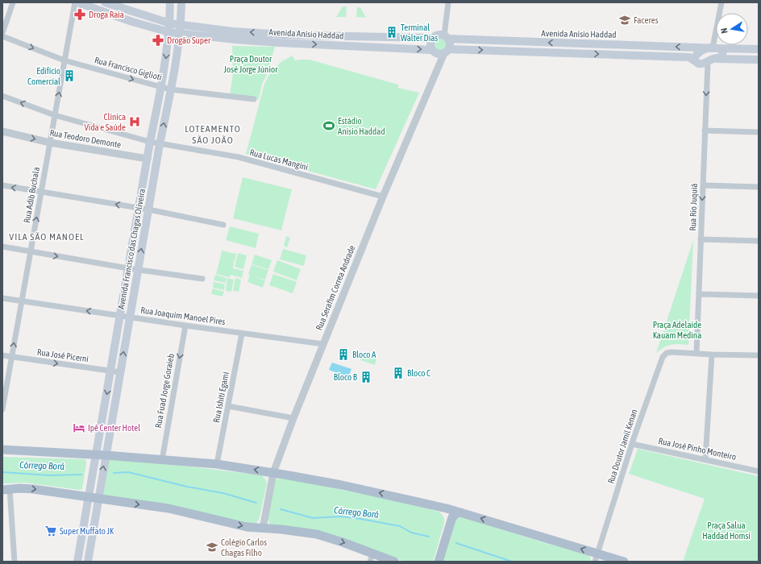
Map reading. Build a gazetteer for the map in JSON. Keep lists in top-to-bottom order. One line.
{"streets":{"main road":["Avenida Anísio Haddad","Avenida Francisco das Chagas Oliveira"],"street":["Rua Francisco Giglioti","Rua Teodoro Demonte","Rua Lucas Mangini","Rua Adib Buchala","Rua Rio Juquiá","Rua Serafim Correa Andrade","Rua Joaquim Manoel Pires","Rua José Picerni","Rua Fuad Jorge Goraieb","Rua Ishiti Egami","Rua Doutor Jamil Kenan","Rua José Pinho Monteiro"]},"crossings":[["Avenida Anísio Haddad","Rua Rio Juquiá"],["Avenida Anísio Haddad","Avenida Francisco das Chagas Oliveira"],["Avenida Anísio Haddad","Rua Serafim Correa Andrade"],["Rua Francisco Giglioti","Rua Adib Buchala"],["Rua Francisco Giglioti","Avenida Francisco das Chagas Oliveira"],["Rua Teodoro Demonte","Rua Adib Buchala"],["Rua Teodoro Demonte","Avenida Francisco das Chagas Oliveira"],["Rua Lucas Mangini","Rua Adib Buchala"],["Rua Lucas Mangini","Avenida Francisco das Chagas Oliveira"],["Rua Lucas Mangini","Rua Serafim Correa Andrade"],["Rua Adib Buchala","Rua Joaquim Manoel Pires"],["Rua Adib Buchala","Rua José Picerni"],["Rua Rio Juquiá","Rua Doutor Jamil Kenan"],["Avenida Francisco das Chagas Oliveira","Rua Joaquim Manoel Pires"],["Avenida Francisco das Chagas Oliveira","Rua José Picerni"],["Rua Serafim Correa Andrade","Rua Joaquim Manoel Pires"],["Rua Joaquim Manoel Pires","Rua Fuad Jorge Goraieb"],["Rua Joaquim Manoel Pires","Rua Ishiti Egami"],["Rua Doutor Jamil Kenan","Rua José Pinho Monteiro"]],"one_way":["Rua Francisco Giglioti","Rua Adib Buchala","Rua Rio Juquiá","Rua José Picerni","Rua Fuad Jorge Goraieb"],"districts":["LOTEAMENTO SÃO JOÃO","VILA SÃO MANOEL"],"water":["Córrego Borá"],"parks":["Praça Doutor José Jorge Júnior","Praça Adelaide Kauam Medina","Praça Salua Haddad Homsi"],"places":{"pharmacy":["Droga Raia","Drogão Super"],"school or university":["Faceres","Colégio Carlos Chagas Filho"],"building":["Terminal Walter Dias","Edifício Comercial","Bloco A","Bloco C","Bloco B"],"hospital":["Clínica Vida e Saúde"],"sports":["Estádio Anísio Haddad"],"hotel":["Ipê Center Hotel"],"supermarket":["Super Muffato JK"]},"north":"left"}
